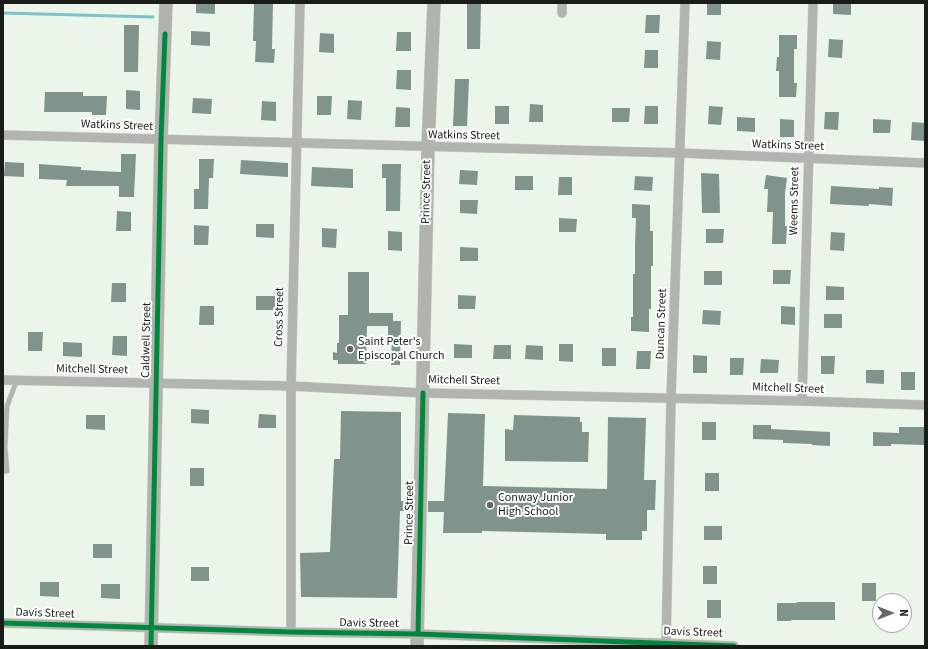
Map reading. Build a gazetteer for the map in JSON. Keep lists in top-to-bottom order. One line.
{"streets":{"main road":["Prince Street","Caldwell Street"],"street":["Watkins Street","Weems Street","Cross Street","Duncan Street","Mitchell Street","Davis Street"]},"crossings":[["Watkins Street","Prince Street"],["Watkins Street","Weems Street"],["Watkins Street","Cross Street"],["Watkins Street","Duncan Street"],["Watkins Street","Caldwell Street"],["Prince Street","Mitchell Street"],["Prince Street","Davis Street"],["Weems Street","Mitchell Street"],["Cross Street","Mitchell Street"],["Cross Street","Davis Street"],["Duncan Street","Mitchell Street"],["Duncan Street","Davis Street"],["Caldwell Street","Mitchell Street"],["Caldwell Street","Davis Street"]],"places":["Saint Peter's Episcopal Church","Conway Junior High School"],"north":"right"}
